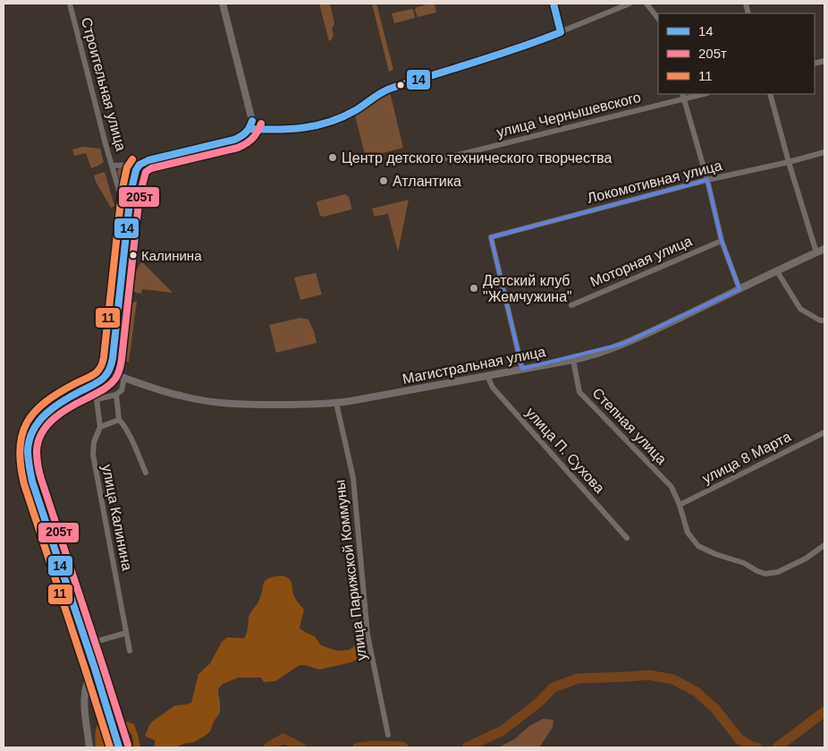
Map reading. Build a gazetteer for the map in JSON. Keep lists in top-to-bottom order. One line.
{"streets":{"street":["Строительная улица","улица Чернышевского","Локомотивная улица","Моторная улица","Магистральная улица","Степная улица","улица П. Сухова","улица 8 Марта","улица Калинина","улица Парижской Коммуны"]},"crossings":[["Строительная улица","Магистральная улица"],["Локомотивная улица","Магистральная улица"],["Магистральная улица","Степная улица"],["Магистральная улица","улица П. Сухова"],["Магистральная улица","улица Парижской Коммуны"],["Степная улица","улица 8 Марта"]],"places":["Центр детского технического творчества","Атлантика","Калинина","Детский клуб \"Жемчужина\""],"lines":["transit line 14","transit line 205т","transit line 11"],"legend":["14","205т","11"]}
